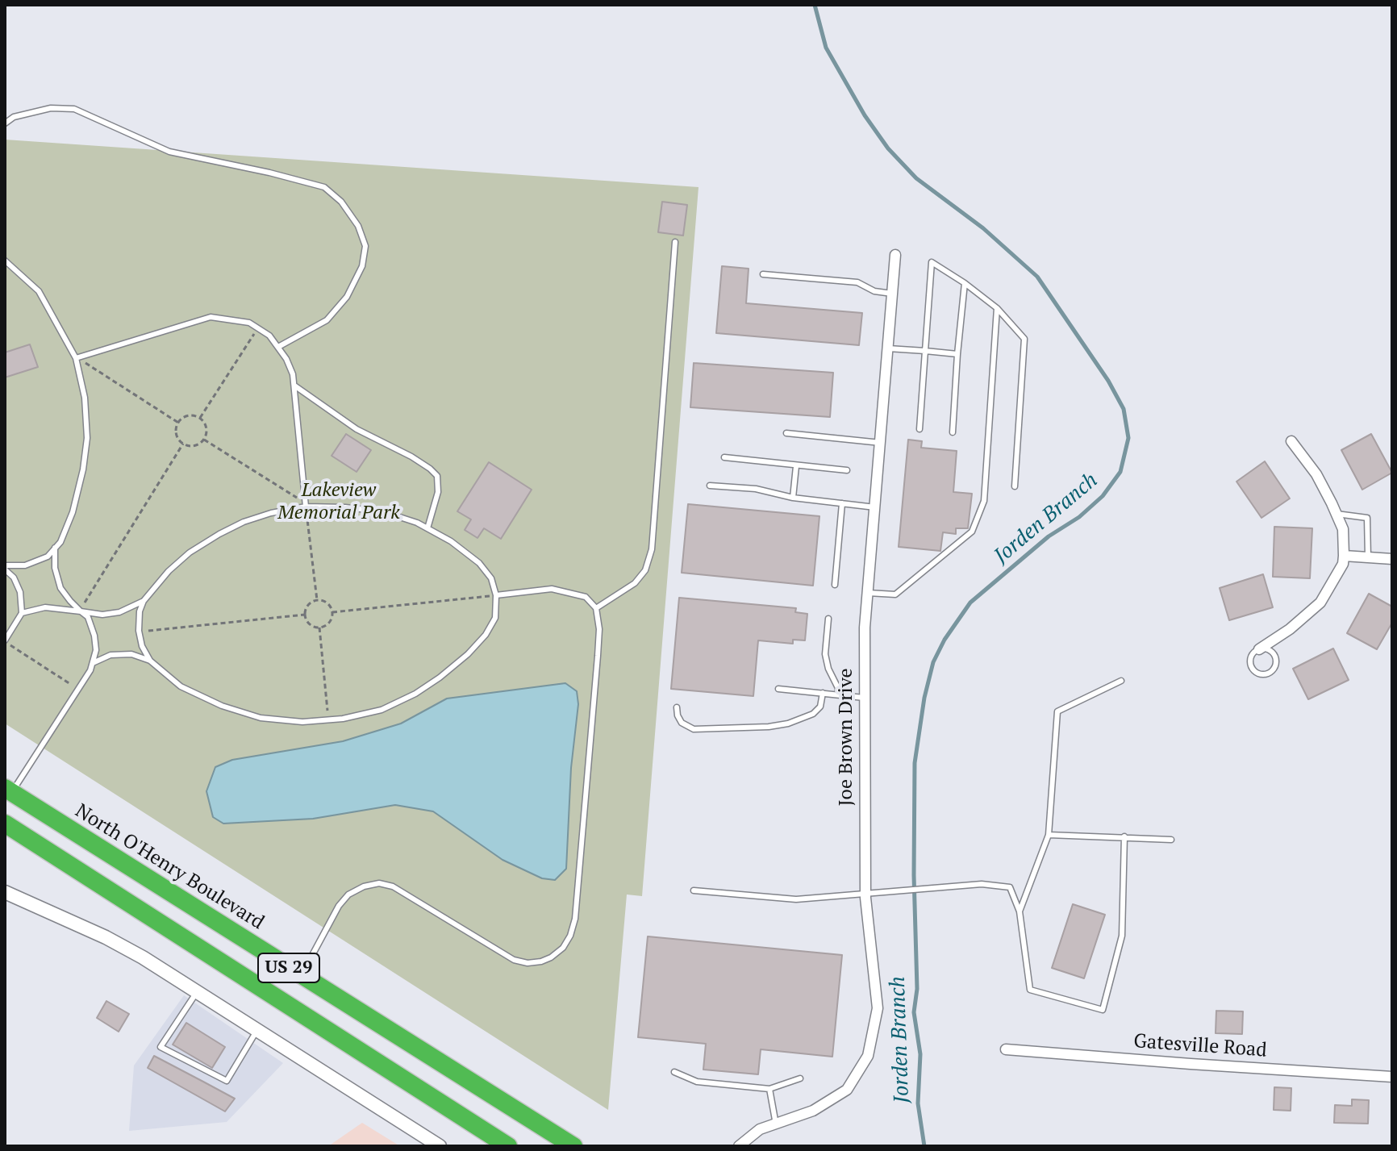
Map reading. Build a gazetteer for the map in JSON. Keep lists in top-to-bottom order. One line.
{"streets":{"highway":["North O'Henry Boulevard","US 29"],"street":["Joe Brown Drive","Gatesville Road"]},"water":["Jorden Branch"],"parks":["Lakeview Memorial Park"]}
